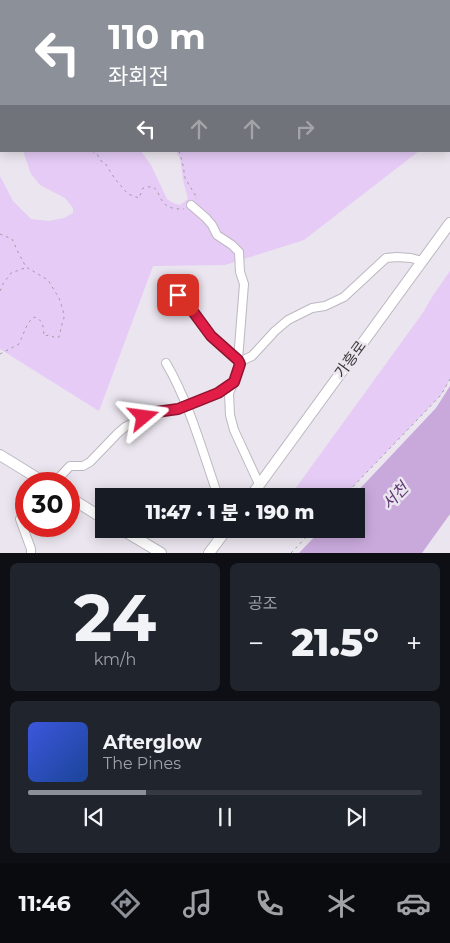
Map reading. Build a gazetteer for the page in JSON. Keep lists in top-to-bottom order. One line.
{"streets":{"main road":["가흥로"]},"water":["서천"],"page":{"turn":["110 m","좌회전"],"limit":"30","trip":"11:47 · 1 분 · 190 m","tile":[["24","km/h"],"공조"],"heat":["−","21.5°","+"],"song":["Afterglow","The Pines"],"tabs":"11:46"}}
